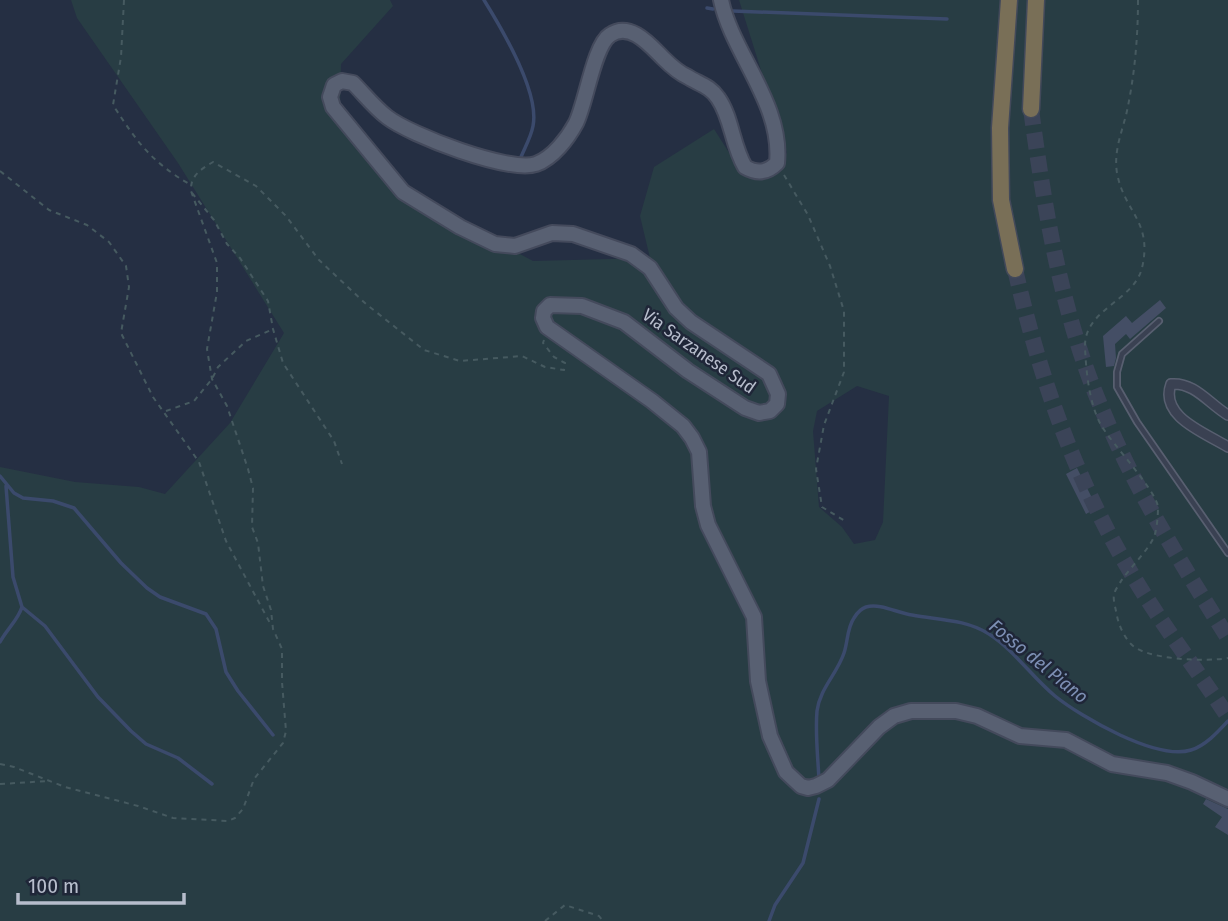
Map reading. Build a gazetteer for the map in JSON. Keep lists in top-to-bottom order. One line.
{"streets":{"main road":["Via Sarzanese Sud"]},"water":["Fosso del Piano"],"scale_bar":"100 m"}
